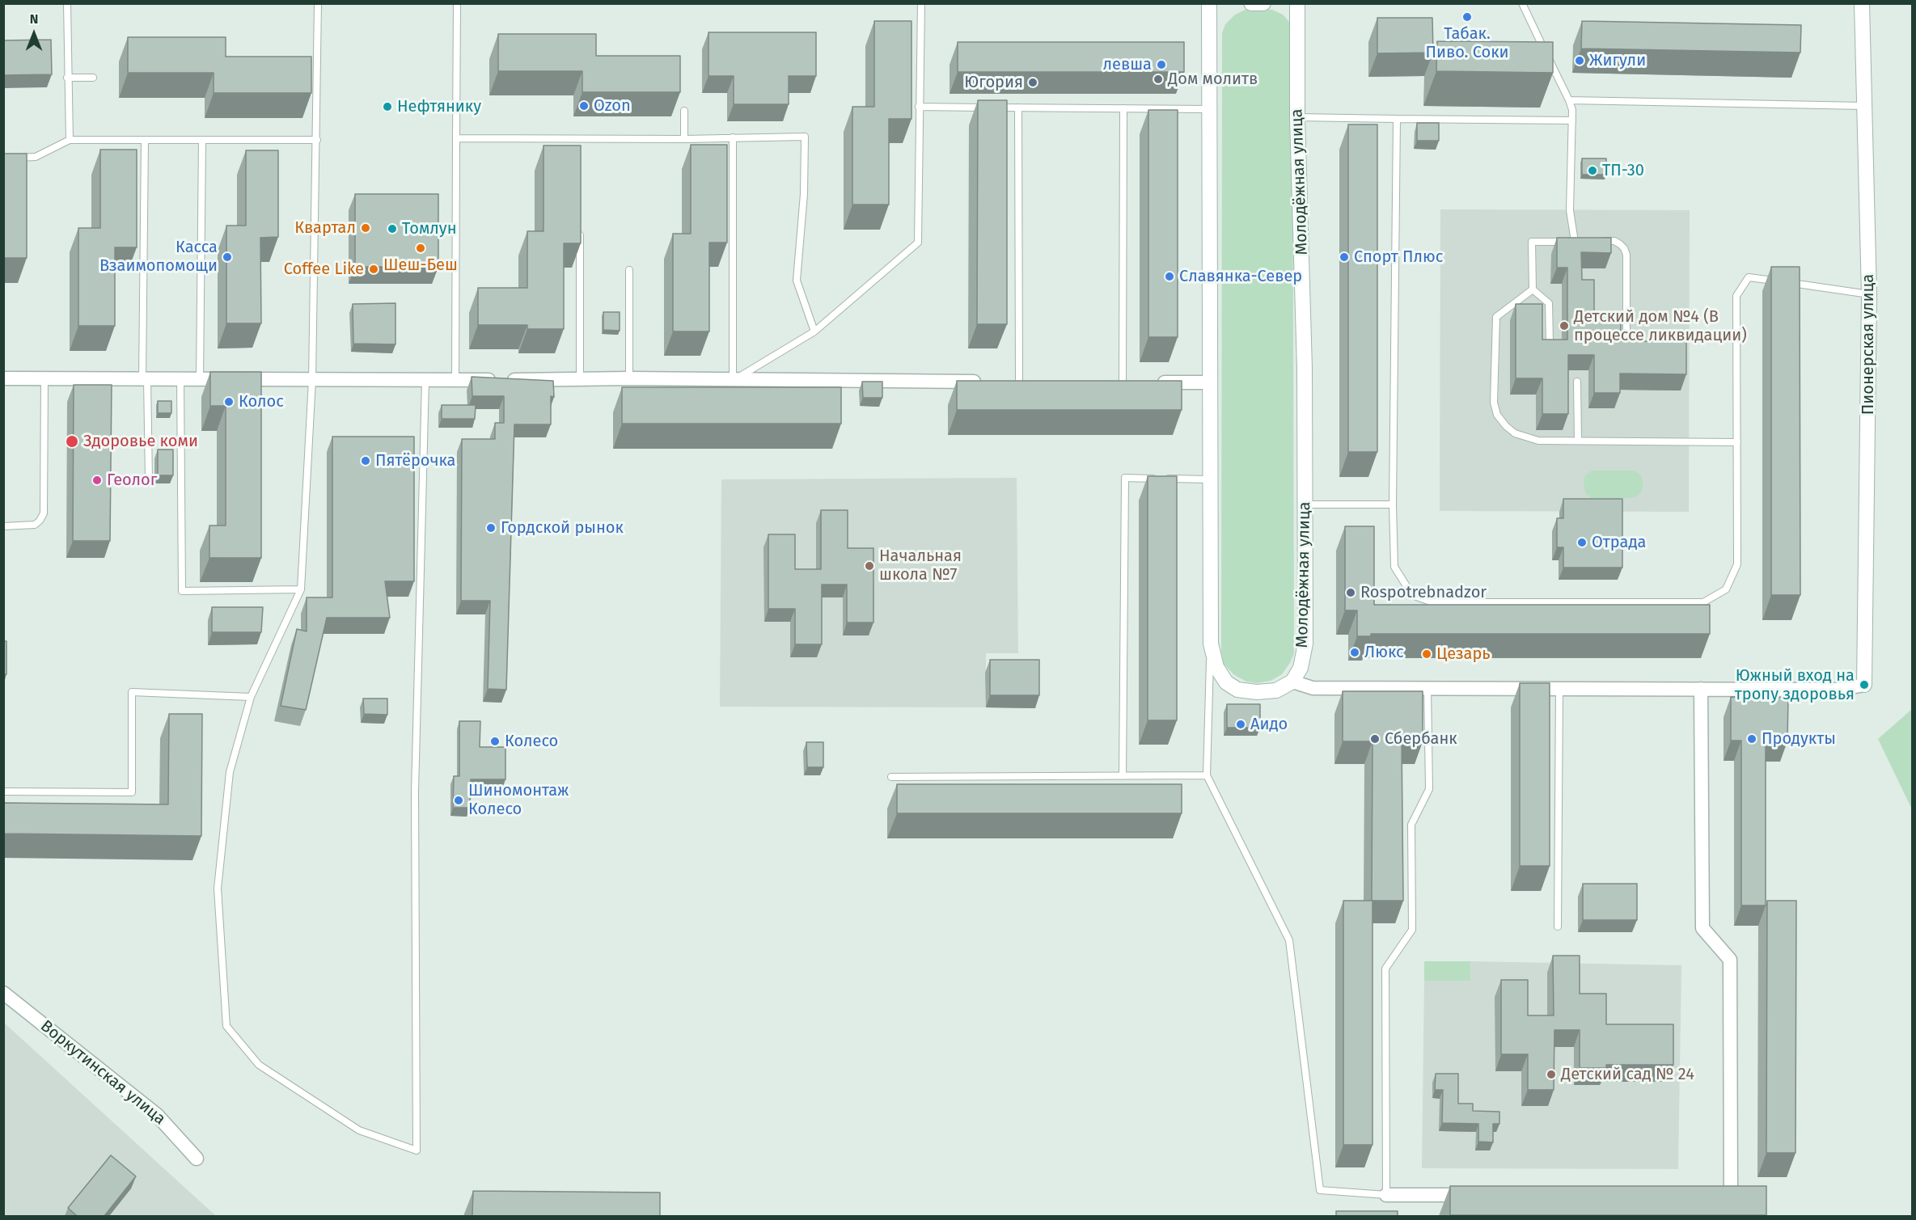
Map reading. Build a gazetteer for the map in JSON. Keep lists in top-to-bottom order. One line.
{"streets":{"main road":["Молодёжная улица","Пионерская улица"],"street":["Воркутинская улица"]},"places":["Табак. Пиво. Соки","Жигули","левша","Дом молитв","Югория","Ozon","Нефтянику","ТП-30","Квартал","Томлун","Шеш-Беш","Касса Взаимопомощи","Спорт Плюс","Coffee Like","Славянка-Север","Детский дом №4 (В процессе ликвидации)","Колос","Здоровье коми","Пятёрочка","Геолог","Гордской рынок","Отрада","Начальная школа №7","Rospotrebnadzor","Люкс","Цезарь","Южный вход на тропу здоровья","Аидо","Сбербанк","Продукты","Колесо","Шиномонтаж Колесо","Детский сад № 24"],"north":"top"}
